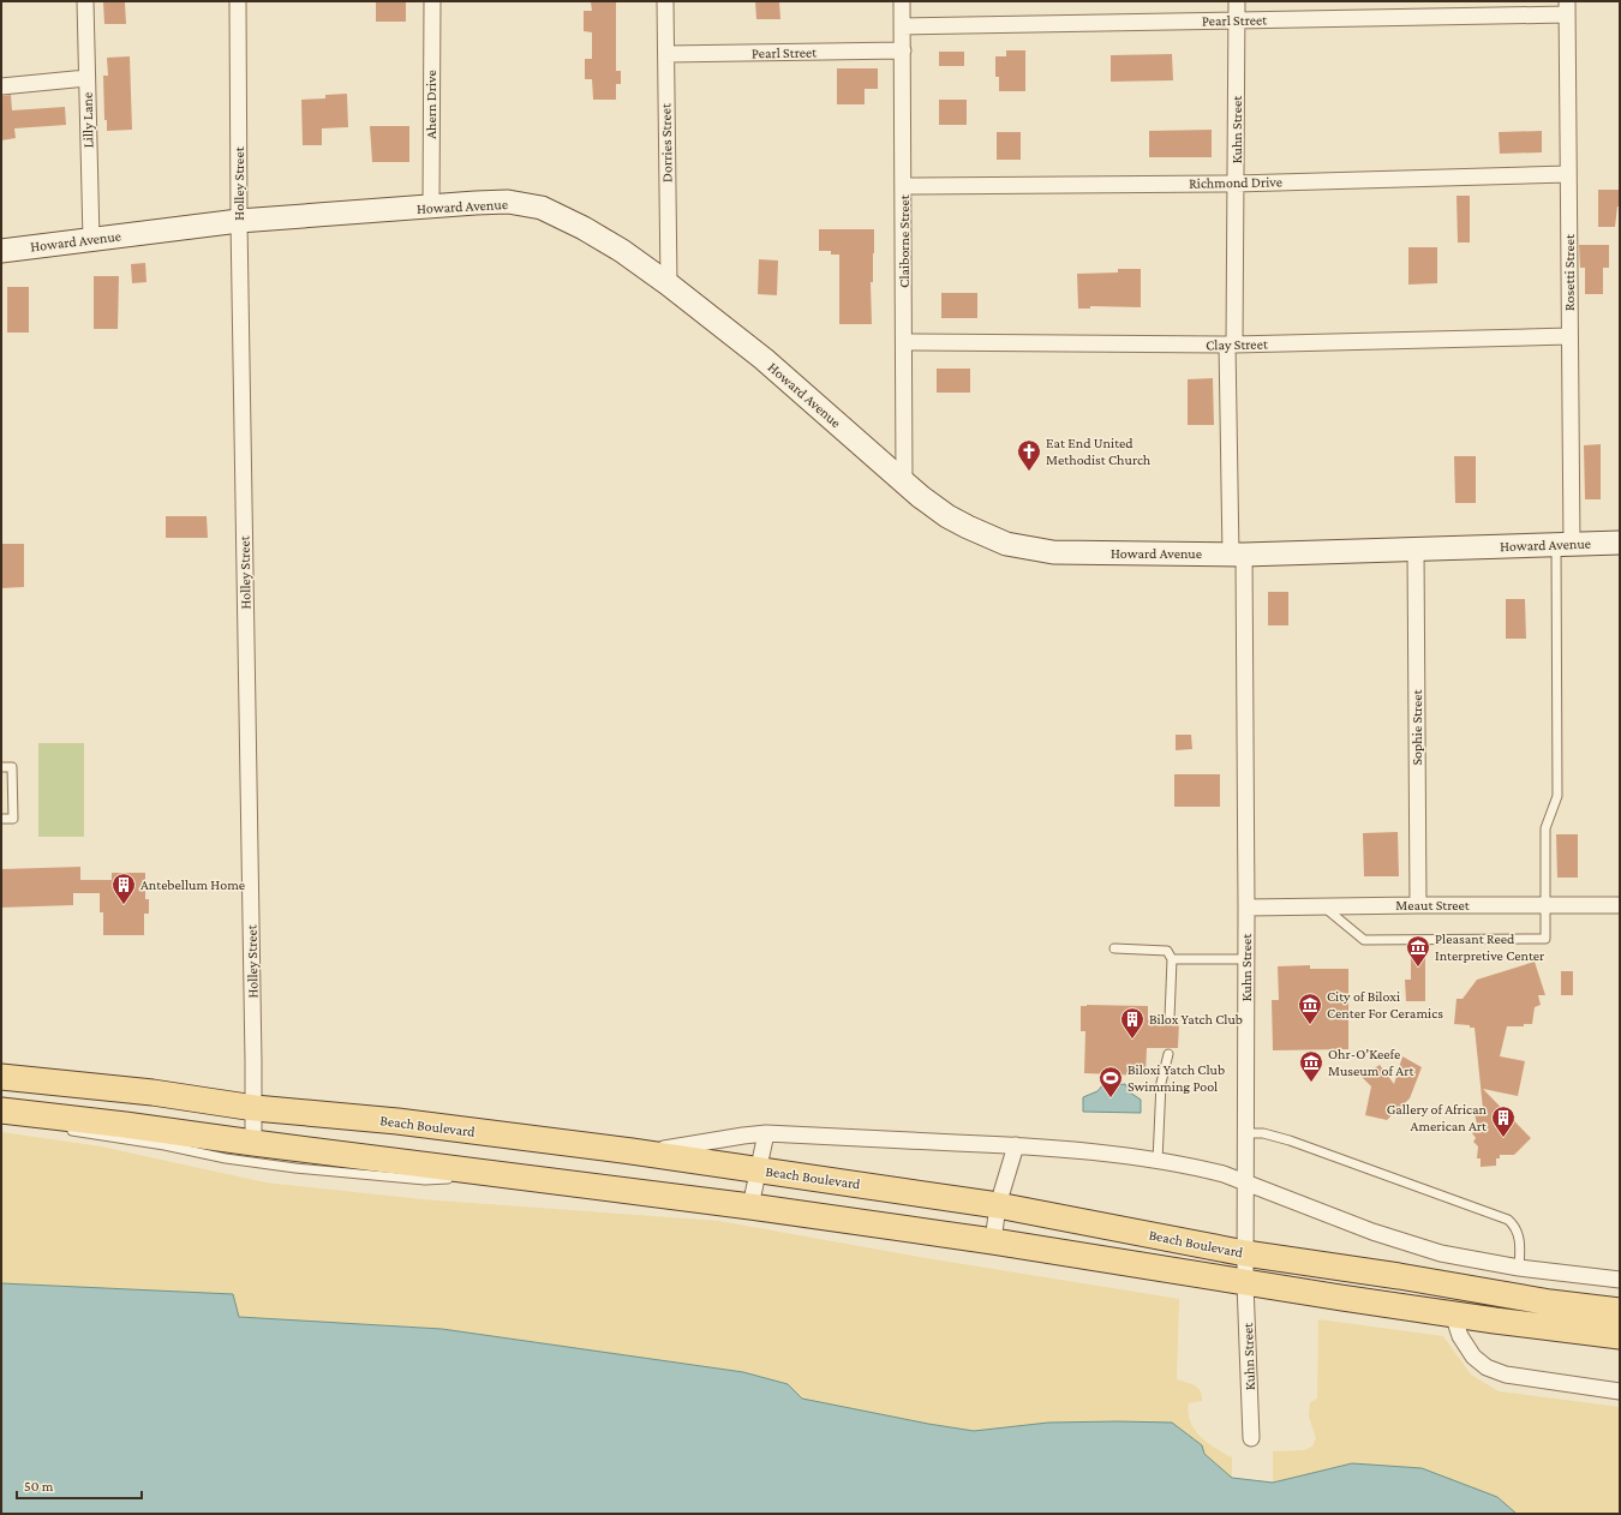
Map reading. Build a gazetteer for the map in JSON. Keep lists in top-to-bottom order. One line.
{"streets":{"main road":["Howard Avenue","Beach Boulevard"],"street":["Pearl Street","Ahern Drive","Lilly Lane","Kuhn Street","Dorries Street","Richmond Drive","Holley Street","Claiborne Street","Rosetti Street","Clay Street","Sophie Street","Meaut Street"]},"crossings":[["Pearl Street","Kuhn Street"],["Pearl Street","Dorries Street"],["Pearl Street","Claiborne Street"],["Pearl Street","Rosetti Street"],["Ahern Drive","Howard Avenue"],["Lilly Lane","Howard Avenue"],["Kuhn Street","Richmond Drive"],["Kuhn Street","Howard Avenue"],["Kuhn Street","Clay Street"],["Kuhn Street","Meaut Street"],["Kuhn Street","Beach Boulevard"],["Dorries Street","Howard Avenue"],["Richmond Drive","Claiborne Street"],["Richmond Drive","Rosetti Street"],["Holley Street","Howard Avenue"],["Holley Street","Beach Boulevard"],["Howard Avenue","Claiborne Street"],["Howard Avenue","Rosetti Street"],["Howard Avenue","Sophie Street"],["Claiborne Street","Clay Street"],["Rosetti Street","Clay Street"],["Sophie Street","Meaut Street"]],"places":{"church":["Eat End United Methodist Church"],"building":["Antebellum Home","Bilox Yatch Club","Gallery of African American Art"],"museum":["Pleasant Reed Interpretive Center","City of Biloxi Center For Ceramics","Ohr-O’Keefe Museum of Art"],"sports":["Biloxi Yatch Club Swimming Pool"]},"scale_bar":"50 m"}
